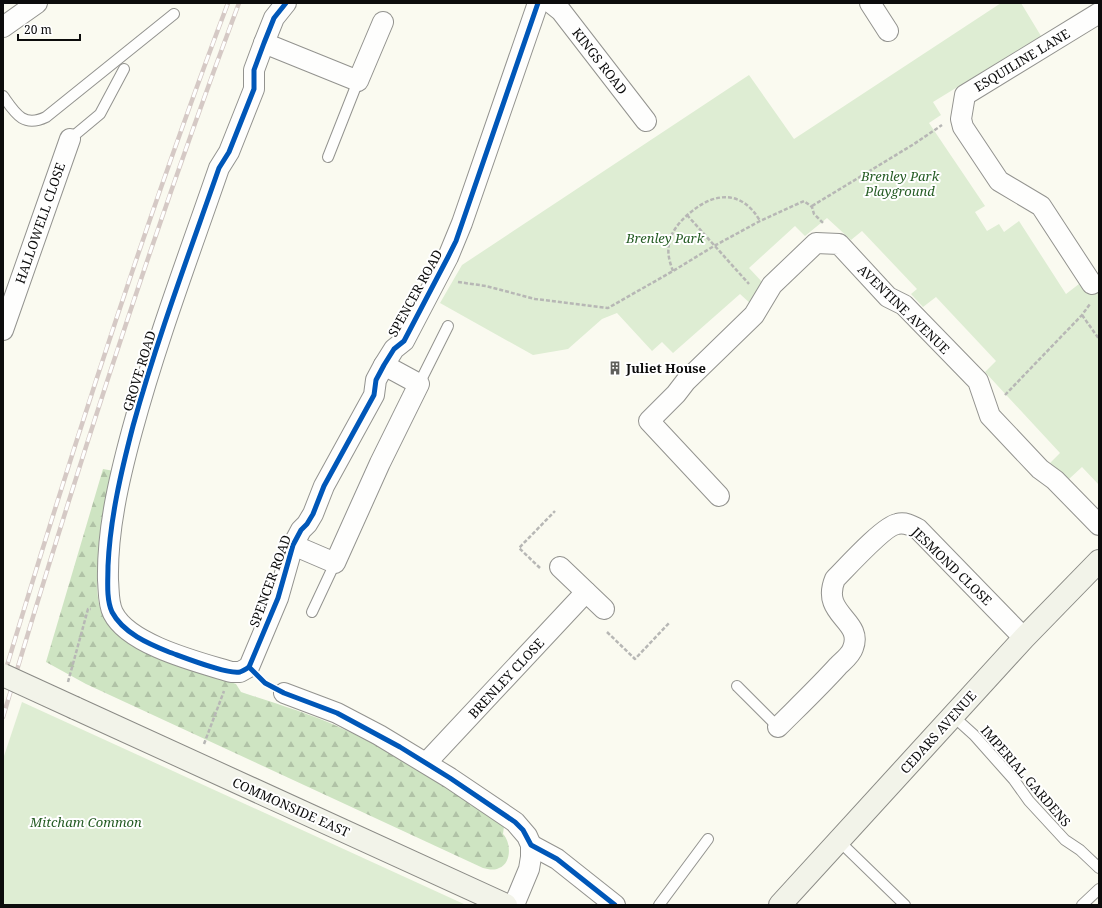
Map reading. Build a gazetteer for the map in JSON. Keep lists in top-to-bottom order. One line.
{"streets":{"street":["ESQUILINE LANE","KINGS ROAD","HALLOWELL CLOSE","SPENCER ROAD","AVENTINE AVENUE","GROVE ROAD","JESMOND CLOSE","BRENLEY CLOSE","CEDARS AVENUE","COMMONSIDE EAST"],"lane":["IMPERIAL GARDENS"]},"crossings":[["SPENCER ROAD","GROVE ROAD"],["JESMOND CLOSE","CEDARS AVENUE"],["CEDARS AVENUE","IMPERIAL GARDENS"]],"parks":["Brenley Park Playground","Brenley Park","Mitcham Common"],"places":{"building":["Juliet House"]},"scale_bar":"20 m"}
